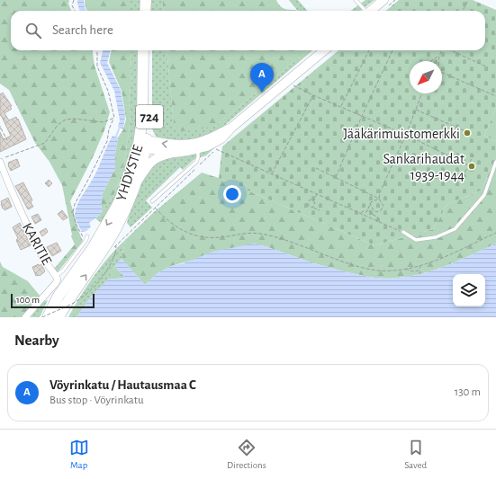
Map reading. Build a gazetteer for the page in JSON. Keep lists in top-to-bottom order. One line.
{"streets":{"main road":["724","YHDYSTIE"],"street":["KARITIE"]},"crossings":[["724","YHDYSTIE"]],"places":["Jääkärimuistomerkki","Sankarihaudat 1939-1944"],"scale_bar":"100 m","north":"bottom left","page":{"search":"Search here","pins":"A","scale":"100 m","heading":"Nearby","list":[{"mark":"A","name":"Vöyrinkatu / Hautausmaa C","note":"Bus stop · Vöyrinkatu","value":"130 m"}],"nav":["Map","Directions","Saved"]}}
